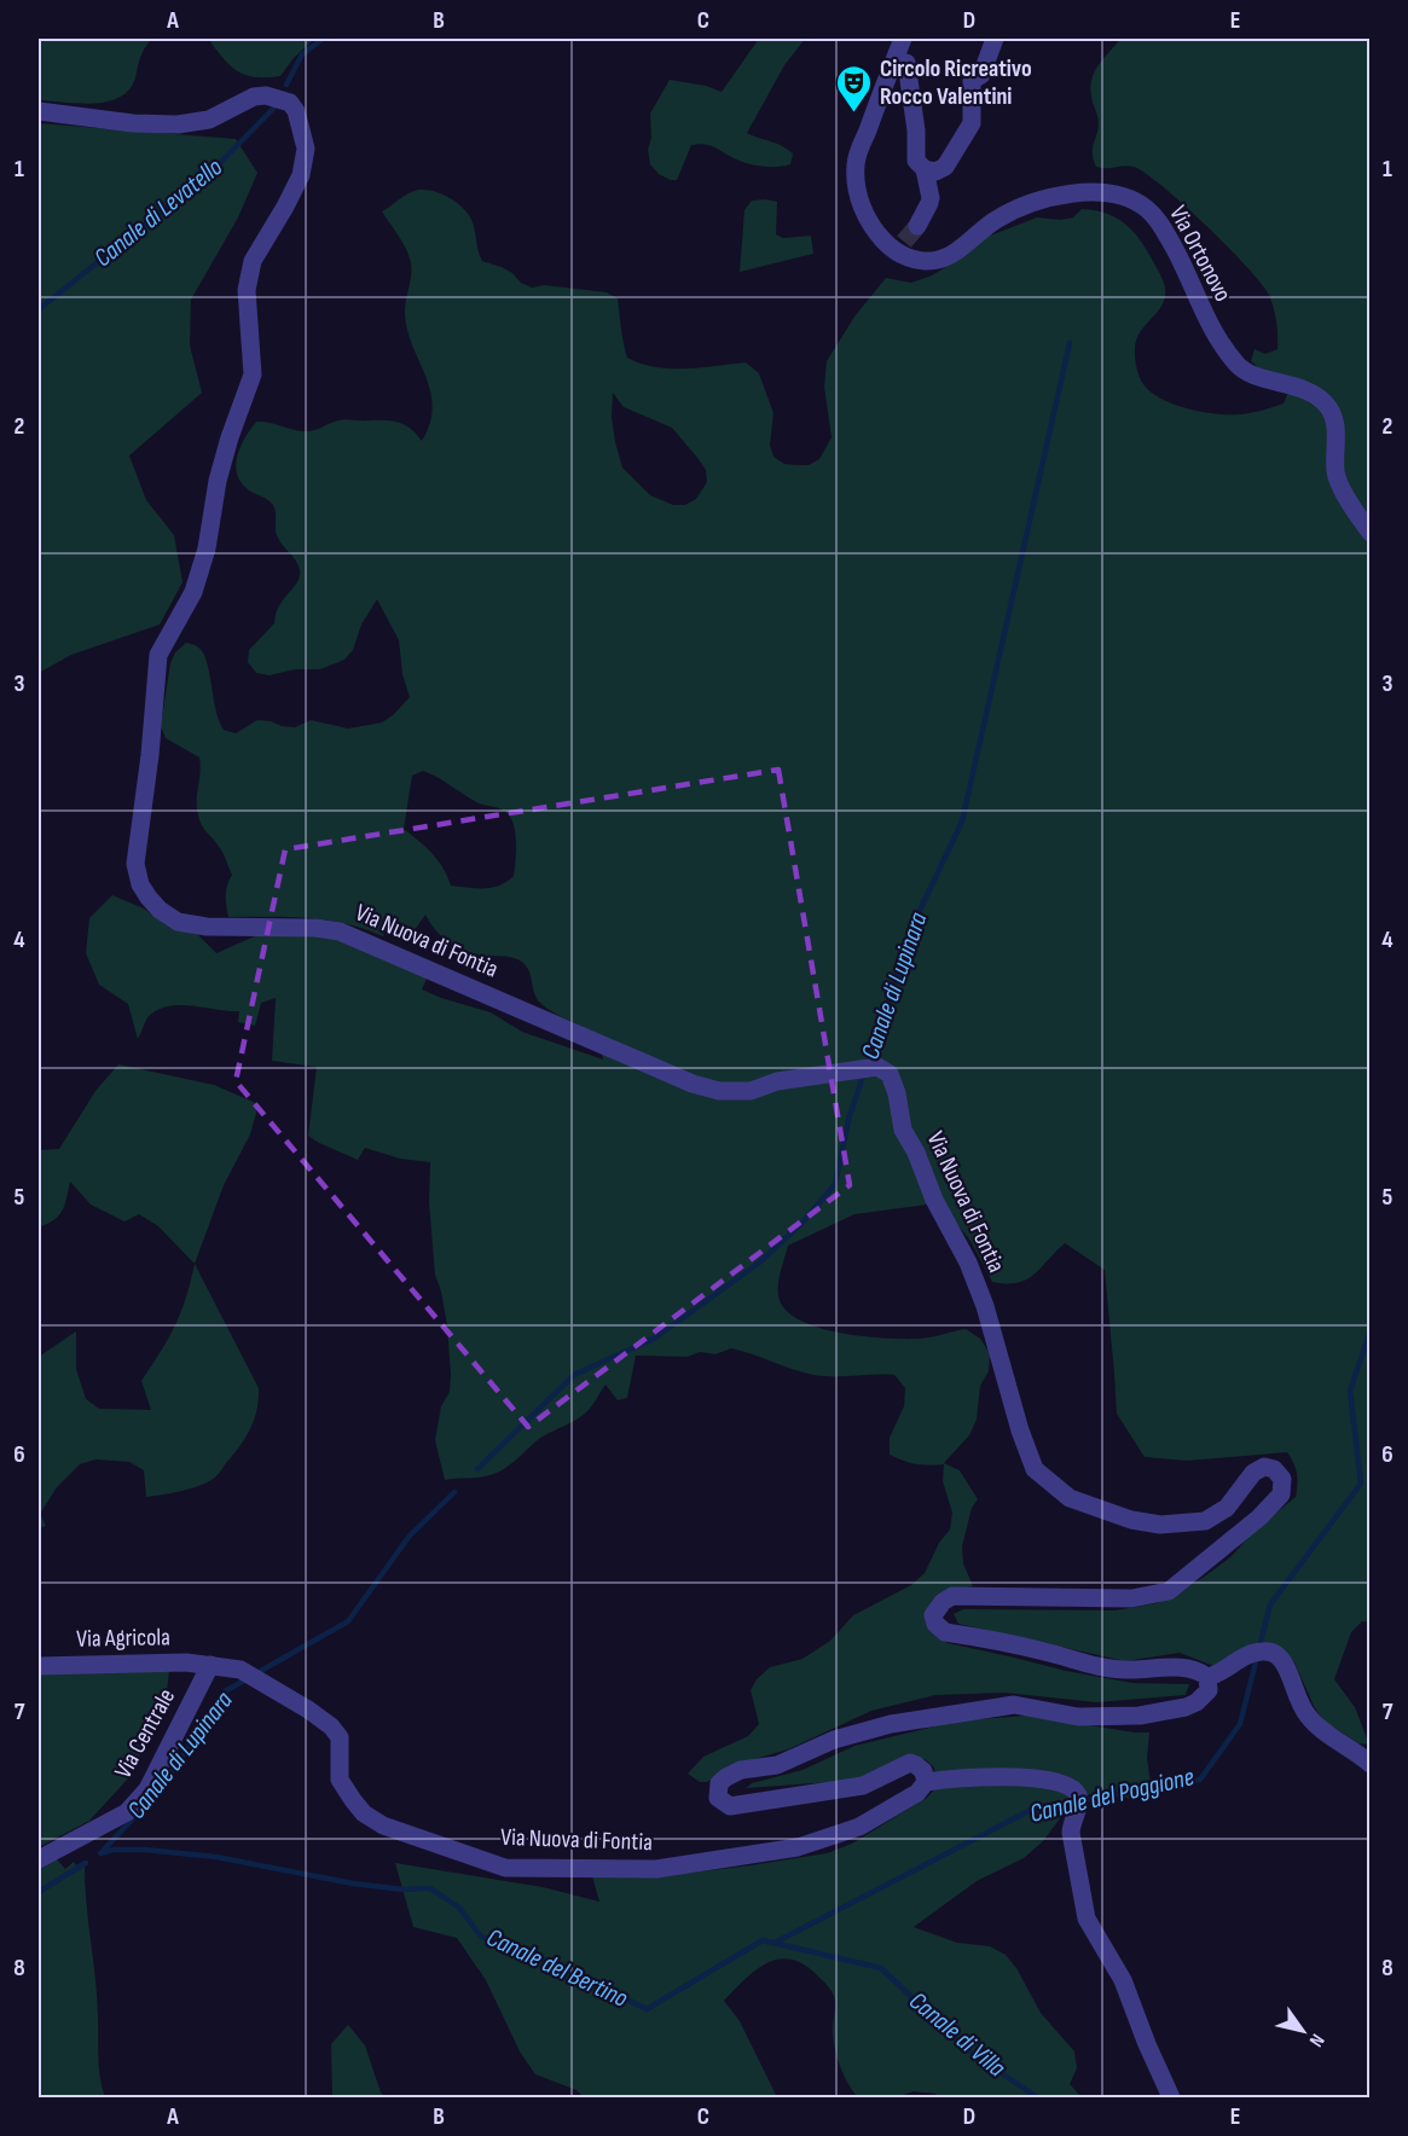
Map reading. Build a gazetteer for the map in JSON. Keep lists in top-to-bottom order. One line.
{"streets":{"street":["Via Ortonovo","Via Nuova di Fontia","Via Agricola","Via Centrale"]},"crossings":[["Via Nuova di Fontia","Via Agricola"],["Via Nuova di Fontia","Via Centrale"],["Via Agricola","Via Centrale"]],"water":["Canale di Levatello","Canale di Lupinara","Canale del Poggione","Canale del Bertino","Canale di Villa"],"places":{"theatre":["Circolo Ricreativo Rocco Valentini"]},"north":"bottom right","grid":{"columns":["A","B","C","D","E"],"rows":["1","2","3","4","5","6","7","8"]}}
